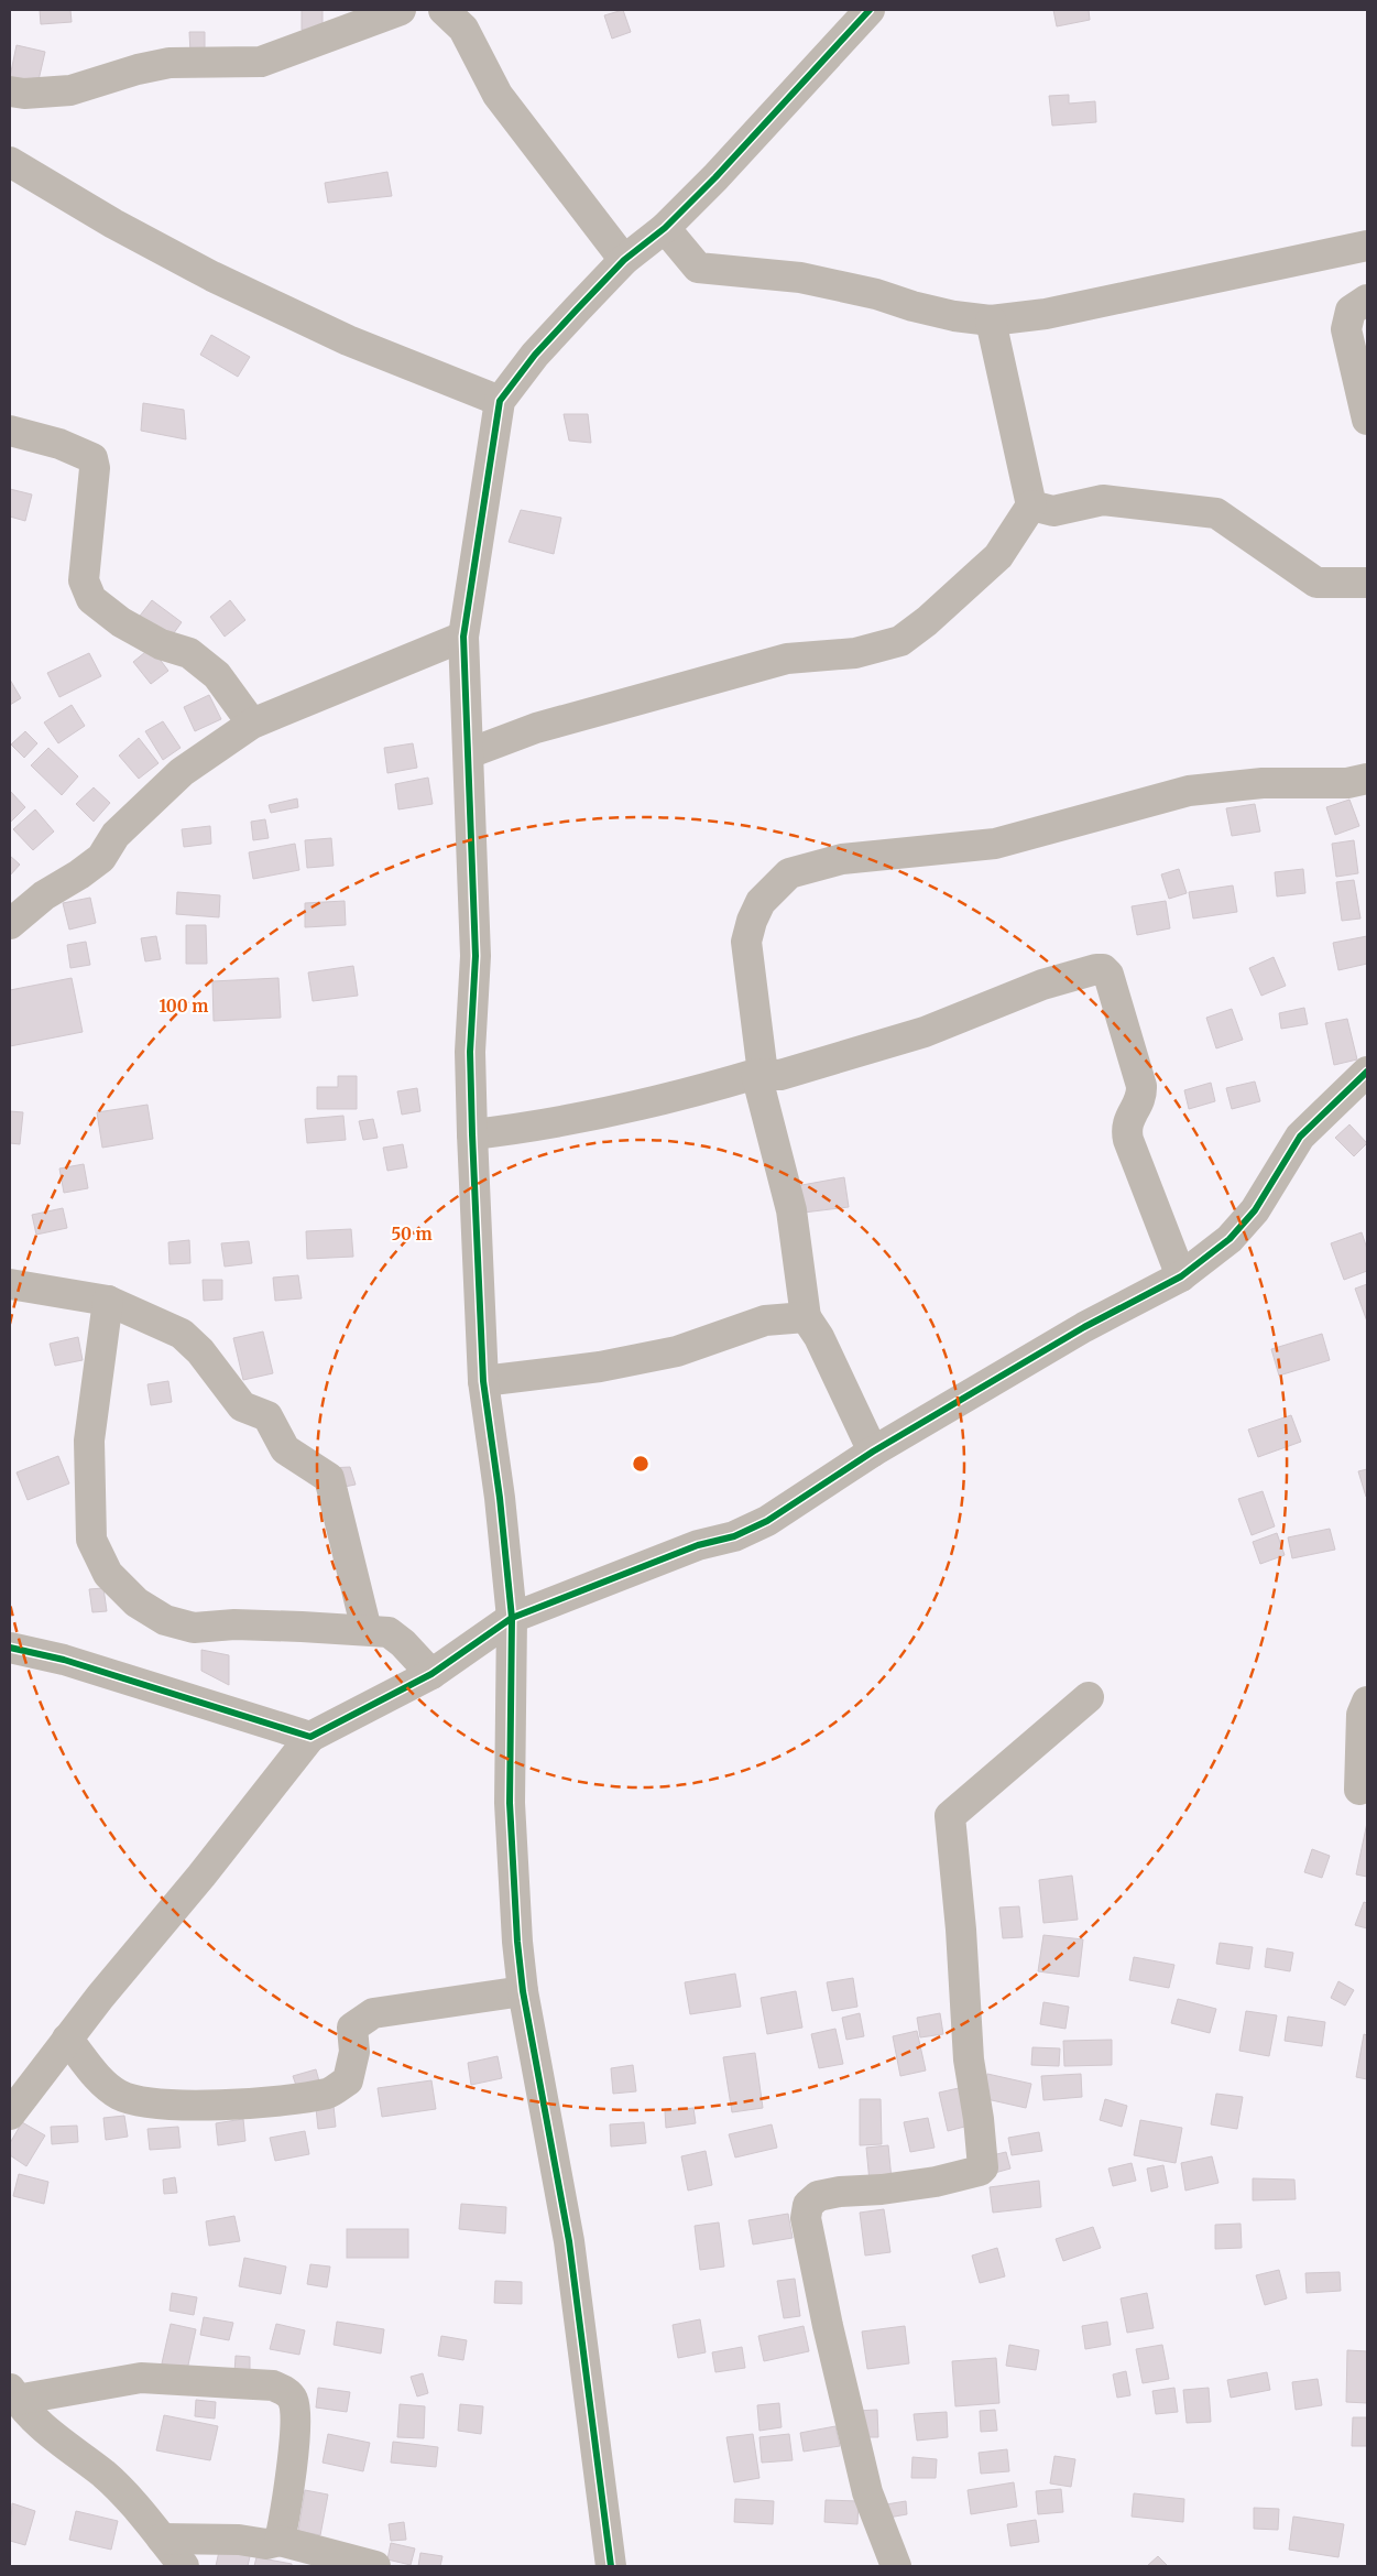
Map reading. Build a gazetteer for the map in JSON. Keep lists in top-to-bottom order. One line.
{"rings":["100 m","50 m"]}
